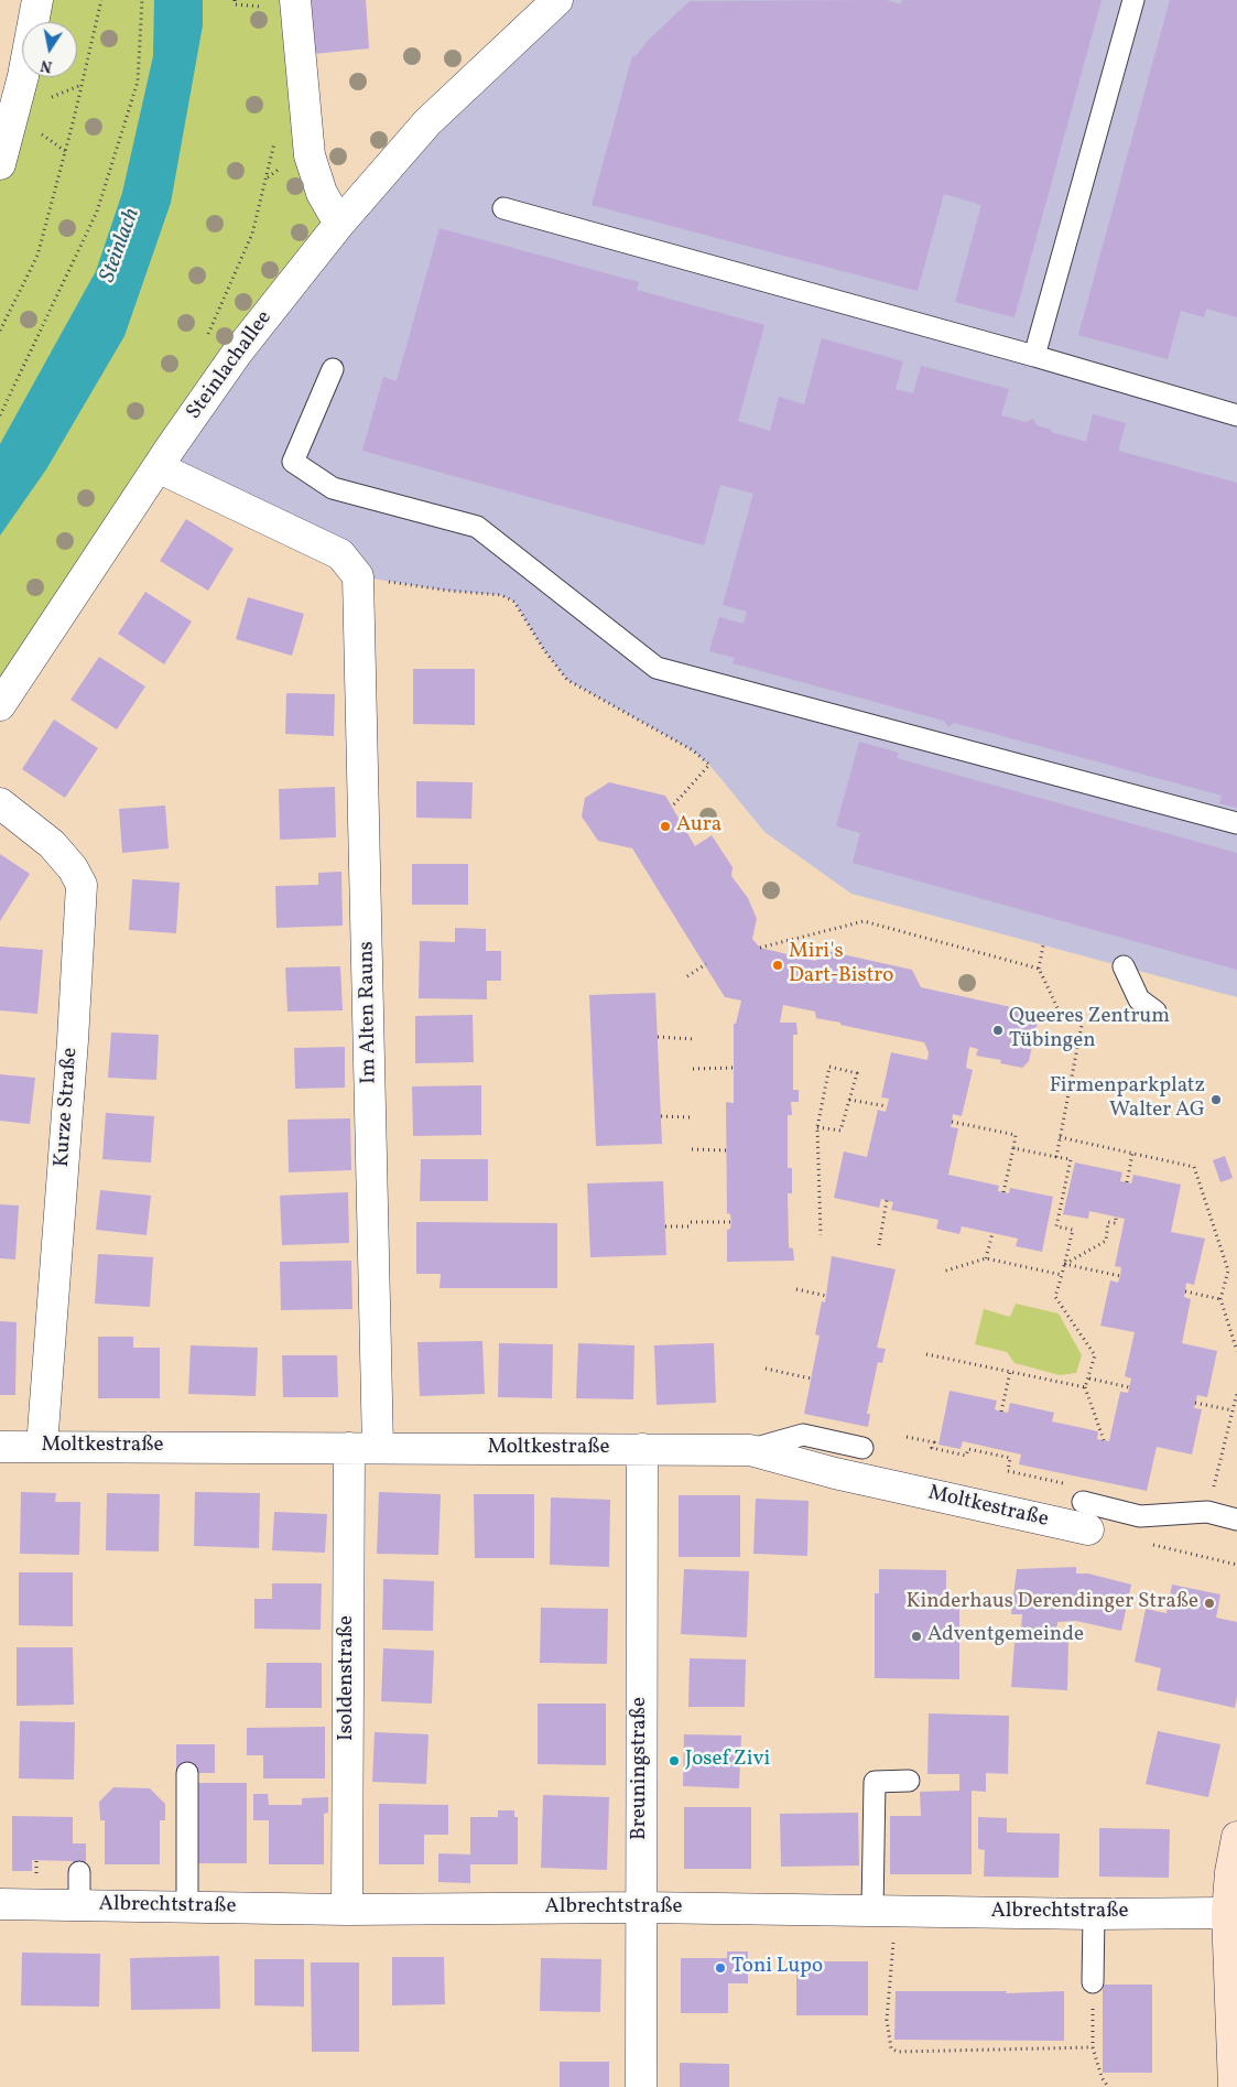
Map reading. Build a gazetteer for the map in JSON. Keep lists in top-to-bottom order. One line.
{"streets":{"street":["Steinlachallee","Im Alten Rauns","Kurze Straße","Moltkestraße","Isoldenstraße","Breuningstraße","Albrechtstraße"]},"crossings":[["Im Alten Rauns","Moltkestraße"],["Im Alten Rauns","Isoldenstraße"],["Kurze Straße","Moltkestraße"],["Moltkestraße","Isoldenstraße"],["Moltkestraße","Breuningstraße"],["Isoldenstraße","Albrechtstraße"],["Breuningstraße","Albrechtstraße"]],"water":["Steinlach"],"places":["Aura","Miri's Dart-Bistro","Queeres Zentrum Tübingen","Firmenparkplatz Walter AG","Kinderhaus Derendinger Straße","Adventgemeinde","Josef Zivi","Toni Lupo"],"north":"bottom"}
